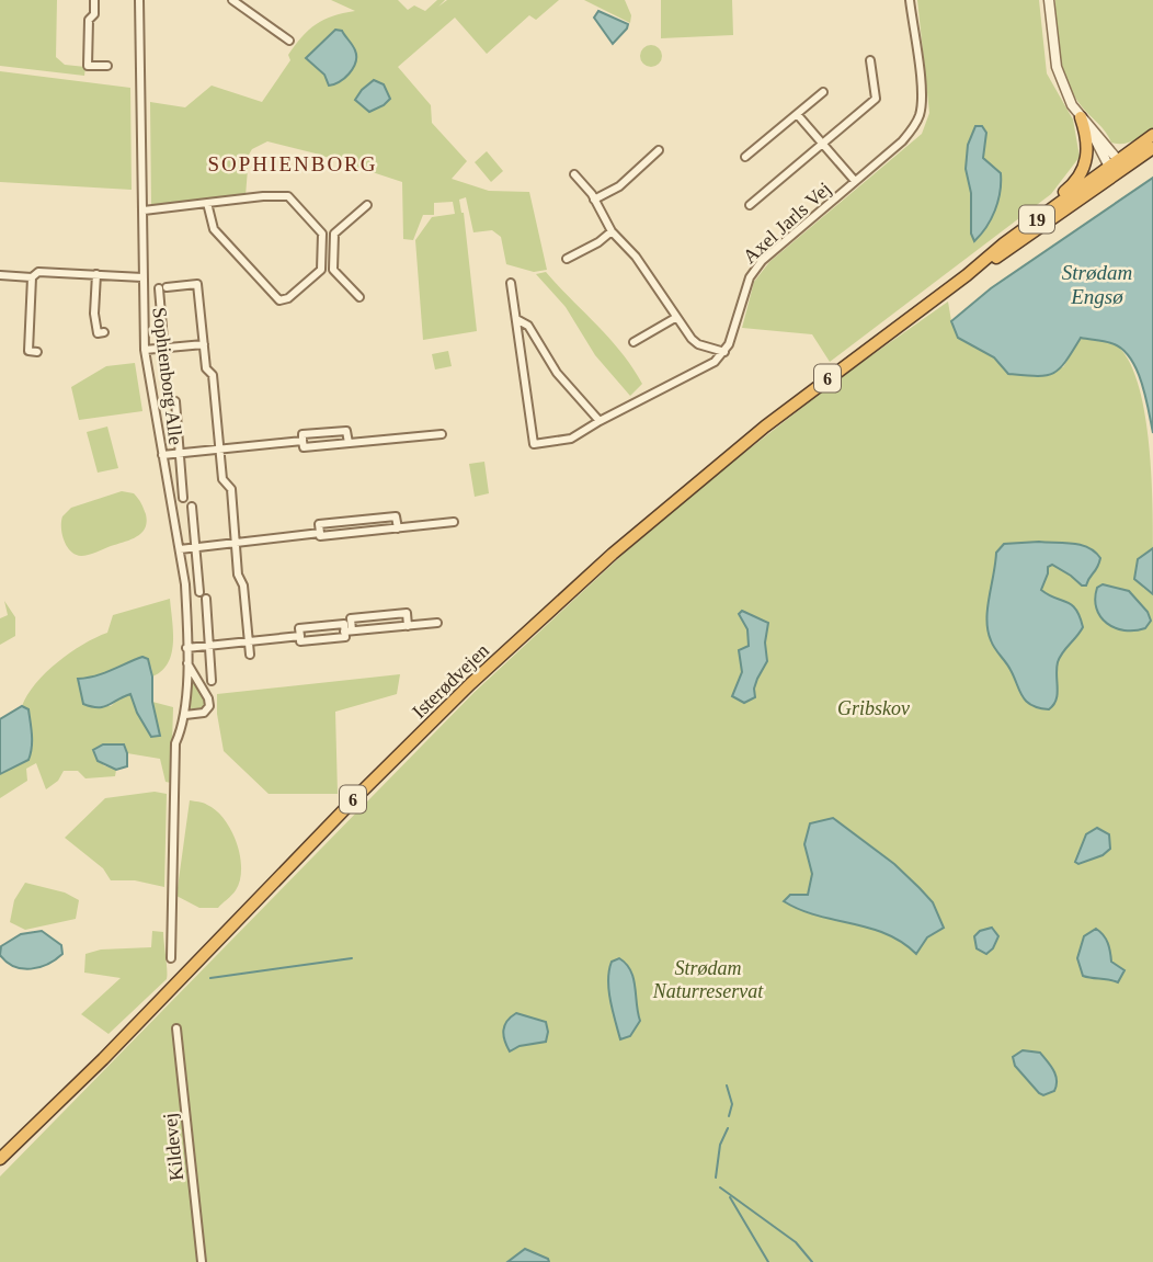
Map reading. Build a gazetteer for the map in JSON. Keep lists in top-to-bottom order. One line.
{"streets":{"highway":["19","6","Isterødvejen"],"street":["Axel Jarls Vej","Sophienborg Alle","Kildevej"]},"districts":["SOPHIENBORG"],"water":["Strødam Engsø"],"parks":["Gribskov","Strødam Naturreservat"]}
